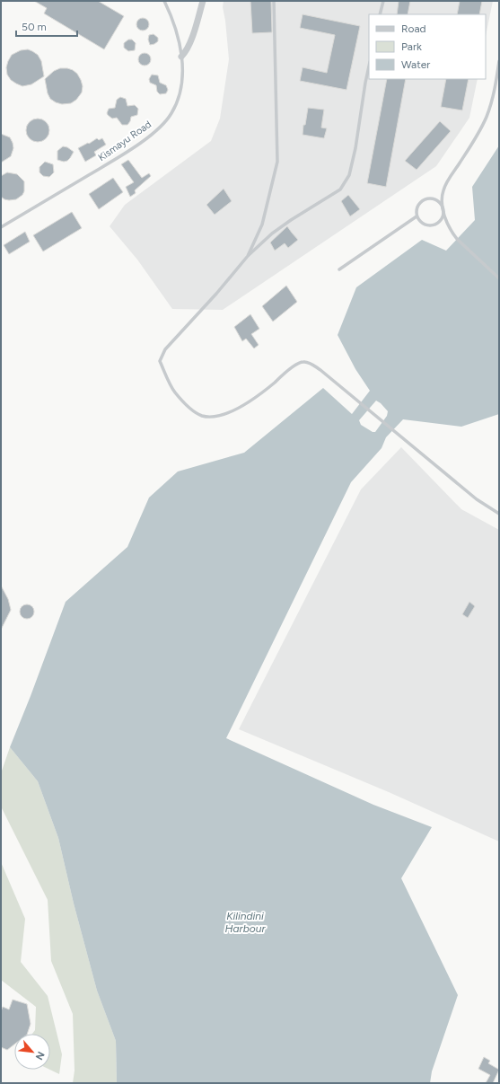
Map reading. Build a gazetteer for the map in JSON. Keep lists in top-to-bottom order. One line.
{"streets":{"lane":["Kismayu Road"]},"water":["Kilindini Harbour"],"legend":["Road","Park","Water"],"scale_bar":"50 m","north":"bottom right"}
